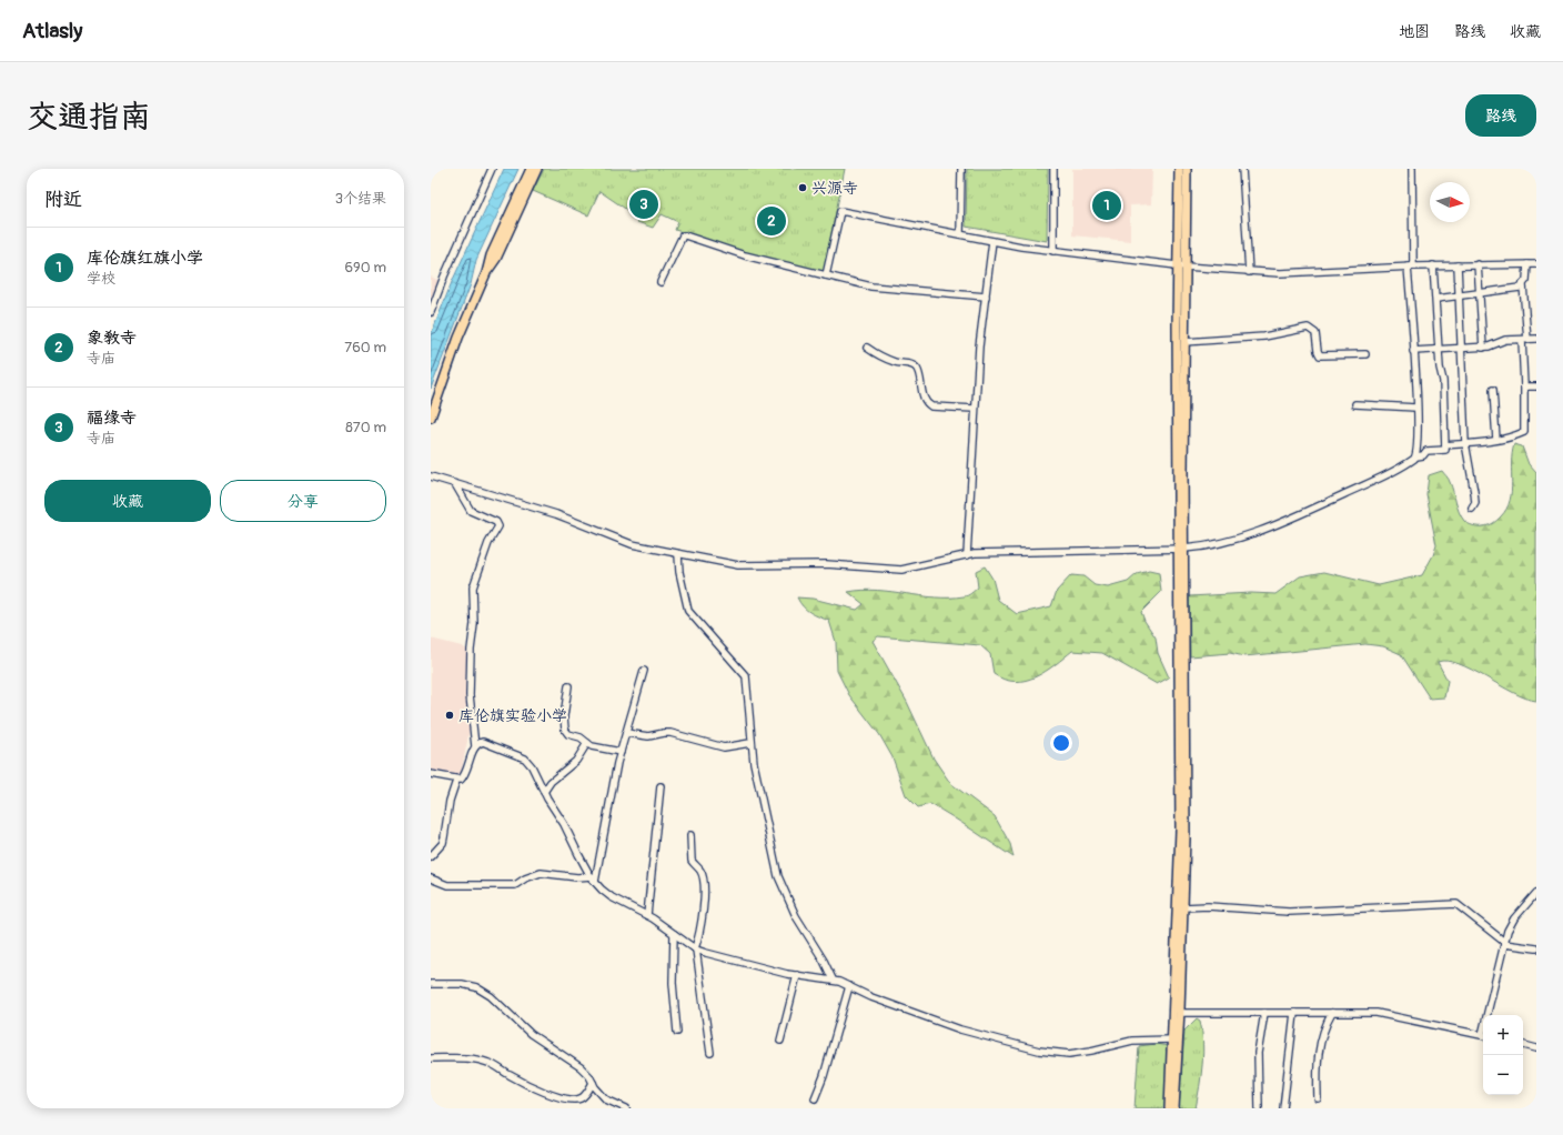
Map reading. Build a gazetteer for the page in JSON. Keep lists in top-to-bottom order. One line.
{"places":["兴源寺","库伦旗实验小学"],"north":"right","page":{"header":"Atlasly","nav":["地图","路线","收藏"],"title":"交通指南","buttons":["路线",["收藏","分享"]],"heading":["附近","3个结果"],"pins":["3","1","2"],"list":[{"mark":"1","name":"库伦旗红旗小学","note":"学校","value":"690 m"},{"mark":"2","name":"象教寺","note":"寺庙","value":"760 m"},{"mark":"3","name":"福缘寺","note":"寺庙","value":"870 m"}],"map_buttons":["+","−"]}}
